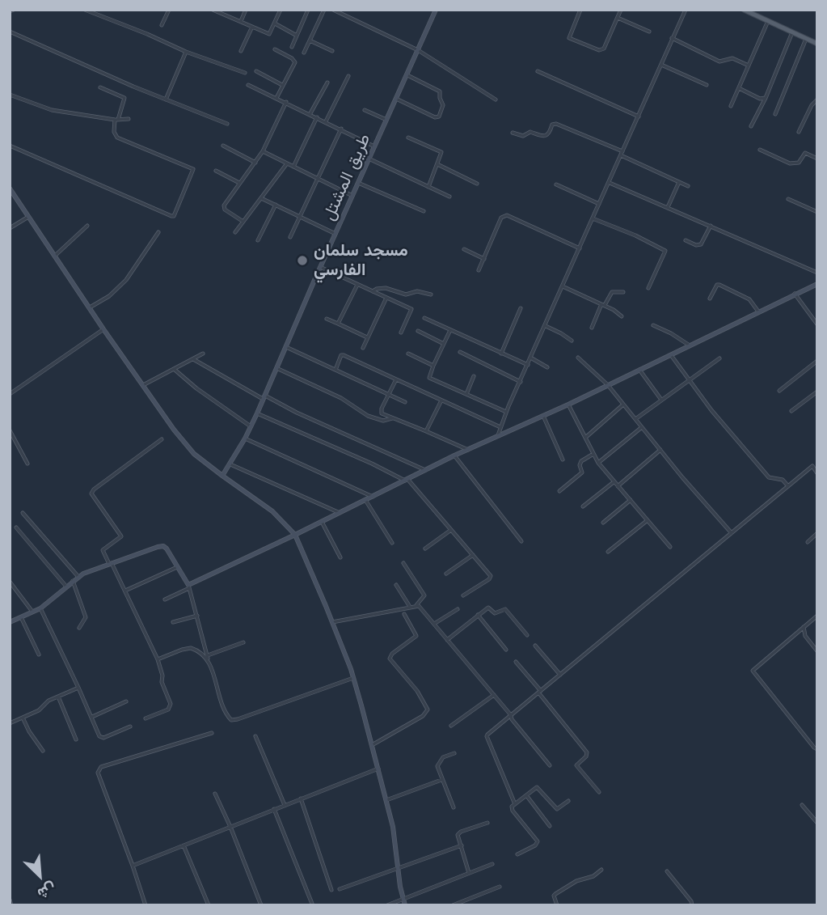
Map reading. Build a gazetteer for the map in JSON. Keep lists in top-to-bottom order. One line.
{"streets":{"street":["طريق المشتل"]},"places":["مسجد سلمان الفارسي"],"north":"bottom right"}
